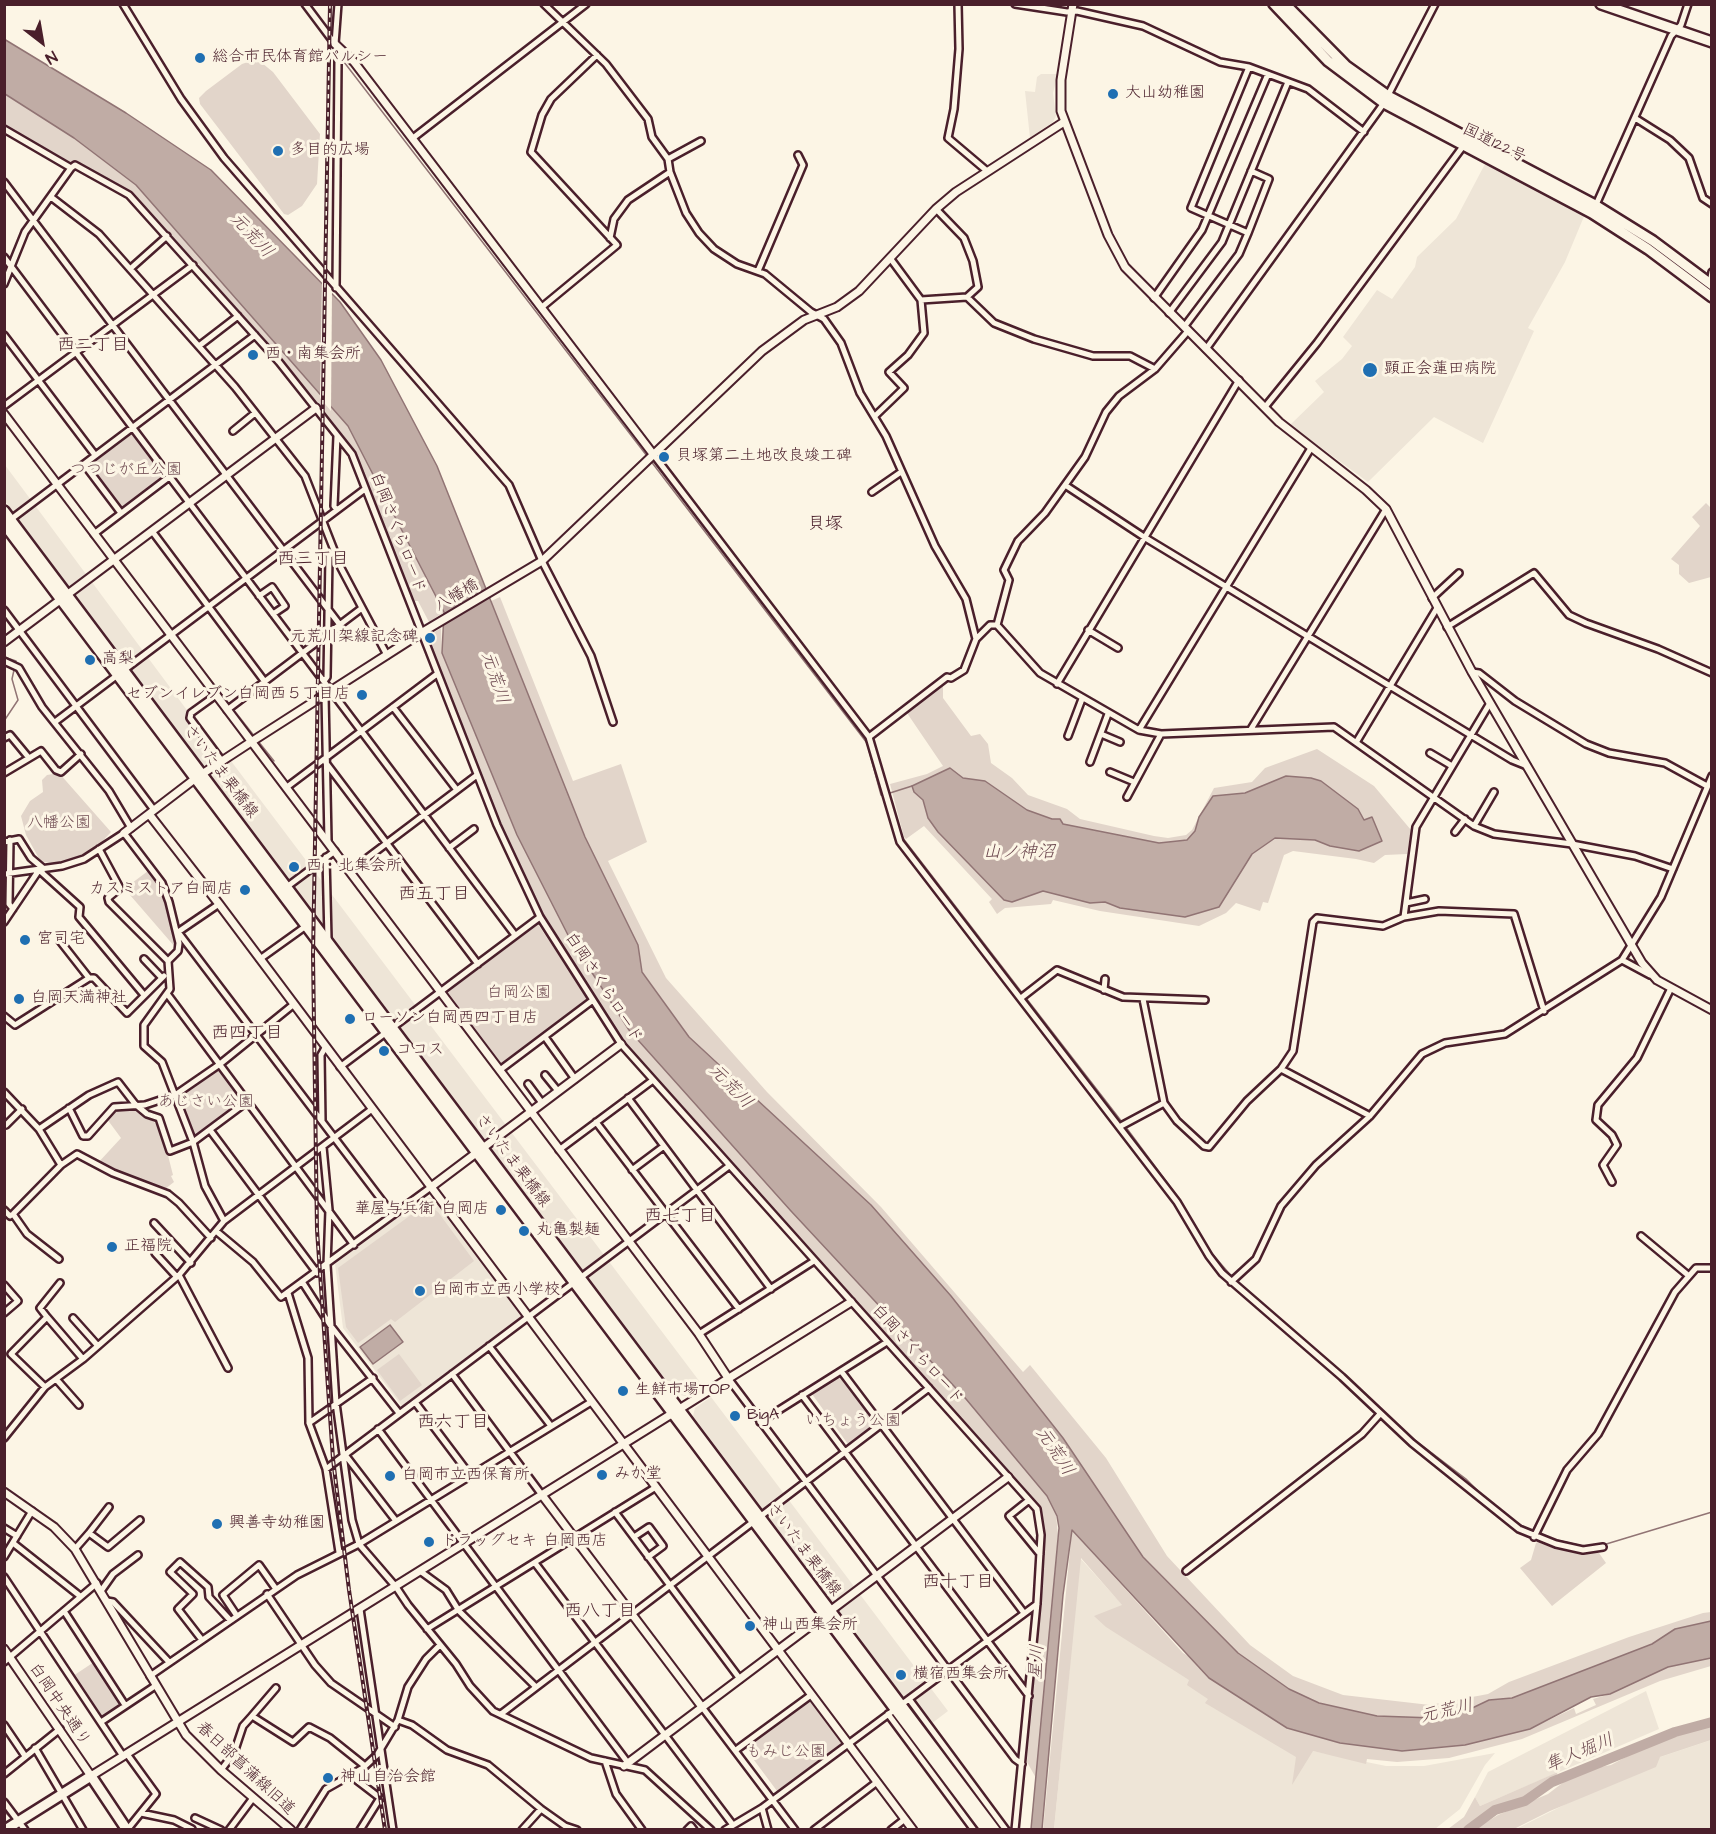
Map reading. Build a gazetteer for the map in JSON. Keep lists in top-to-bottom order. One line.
{"streets":{"main road":["国道122号","さいたま栗橋線"],"street":["白岡さくらロード","八幡橋","白岡中央通り","春日部菖蒲線旧道"]},"crossings":[["白岡さくらロード","八幡橋"],["八幡橋","さいたま栗橋線"],["白岡中央通り","春日部菖蒲線旧道"]],"districts":["西二丁目","貝塚","西三丁目","西五丁目","西四丁目","西七丁目","西六丁目","西十丁目","西八丁目"],"water":["元荒川","山ノ神沼","星川","隼人堀川"],"parks":["つつじが丘公園","八幡公園","白岡公園","あじさい公園","いちょう公園","もみじ公園"],"places":["総合市民体育館パルシー","大山幼稚園","多目的広場","西・南集会所","顕正会蓮田病院","貝塚第二土地改良竣工碑","元荒川架線記念碑","高梨","セブンイレブン白岡西５丁目店","西・北集会所","カスミストア白岡店","宮司宅","白岡天満神社","ローソン白岡西四丁目店","ココス","華屋与兵衛 白岡店","丸亀製麺","正福院","白岡市立西小学校","生鮮市場TOP","BigA","みか堂","白岡市立西保育所","興善寺幼稚園","ドラッグセキ 白岡西店","神山西集会所","横宿西集会所","神山自治会館"],"north":"bottom right"}
